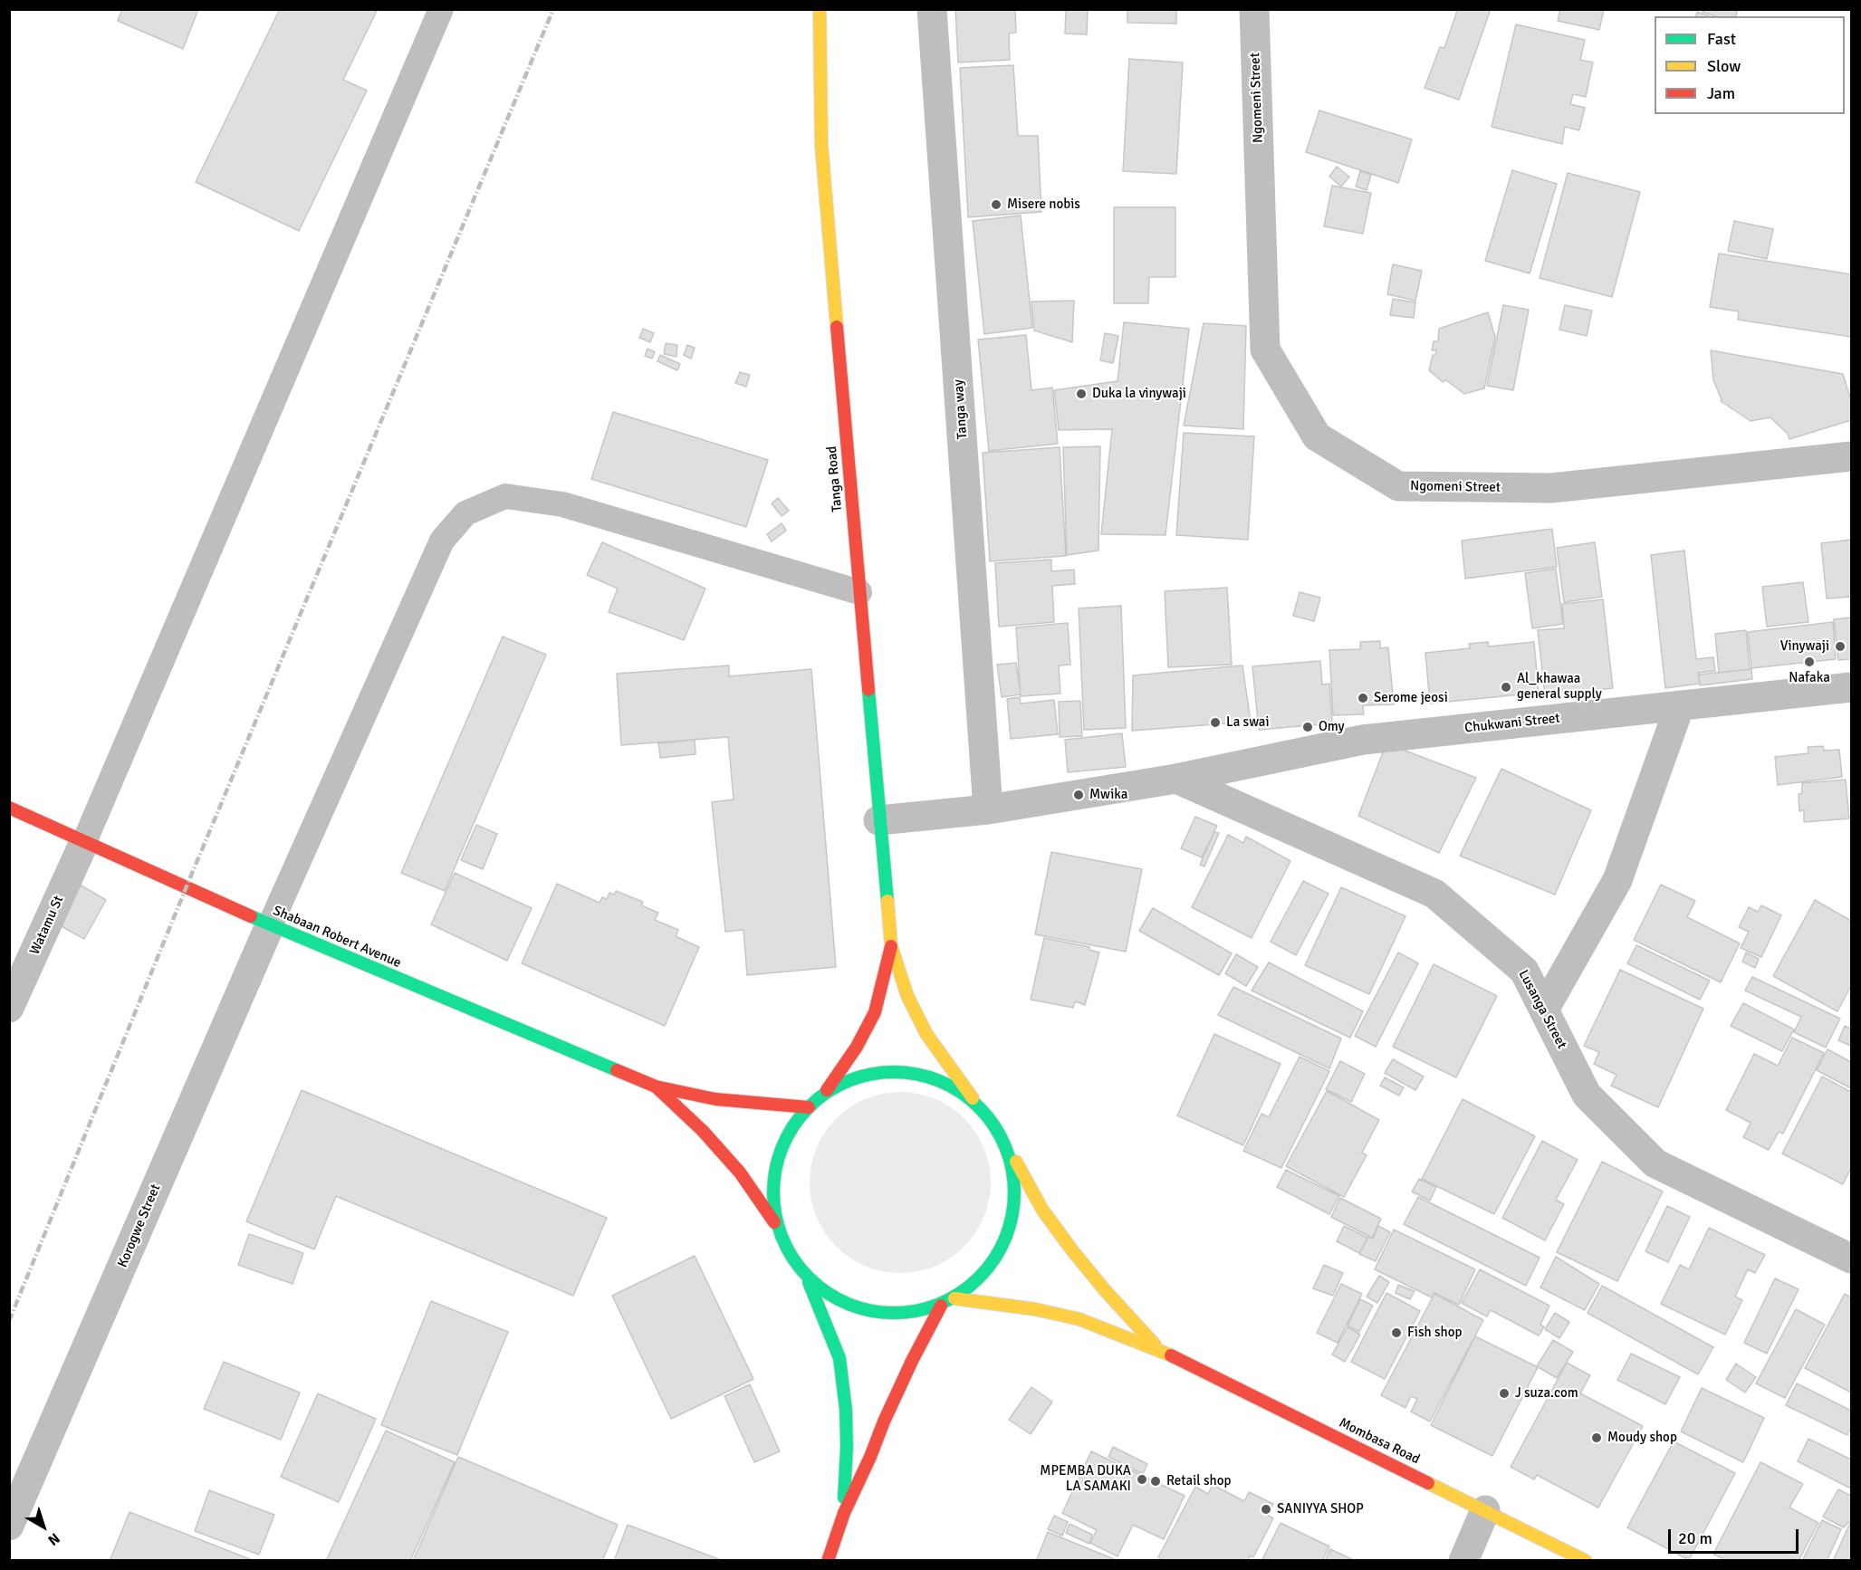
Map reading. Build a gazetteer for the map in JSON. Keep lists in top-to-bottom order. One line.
{"streets":{"main road":["Tanga Road","Shabaan Robert Avenue","Mombasa Road"],"street":["Ngomeni Street","Tanga way","Chukwani Street","Watamu St","Lusanga Street","Korogwe Street"]},"crossings":[["Tanga way","Chukwani Street"],["Tanga Road","Chukwani Street"],["Tanga Road","Mombasa Road"],["Chukwani Street","Lusanga Street"],["Watamu St","Shabaan Robert Avenue"],["Shabaan Robert Avenue","Korogwe Street"]],"places":["Misere nobis","Duka la vinywaji","Vinywaji","Nafaka","Al_khawaa general supply","Serome jeosi","La swai","Omy","Mwika","Fish shop","J suza.com","Moudy shop","MPEMBA DUKA LA SAMAKI","Retail shop","SANIYYA SHOP"],"legend":["Fast","Slow","Jam"],"scale_bar":"20 m","north":"bottom right"}
